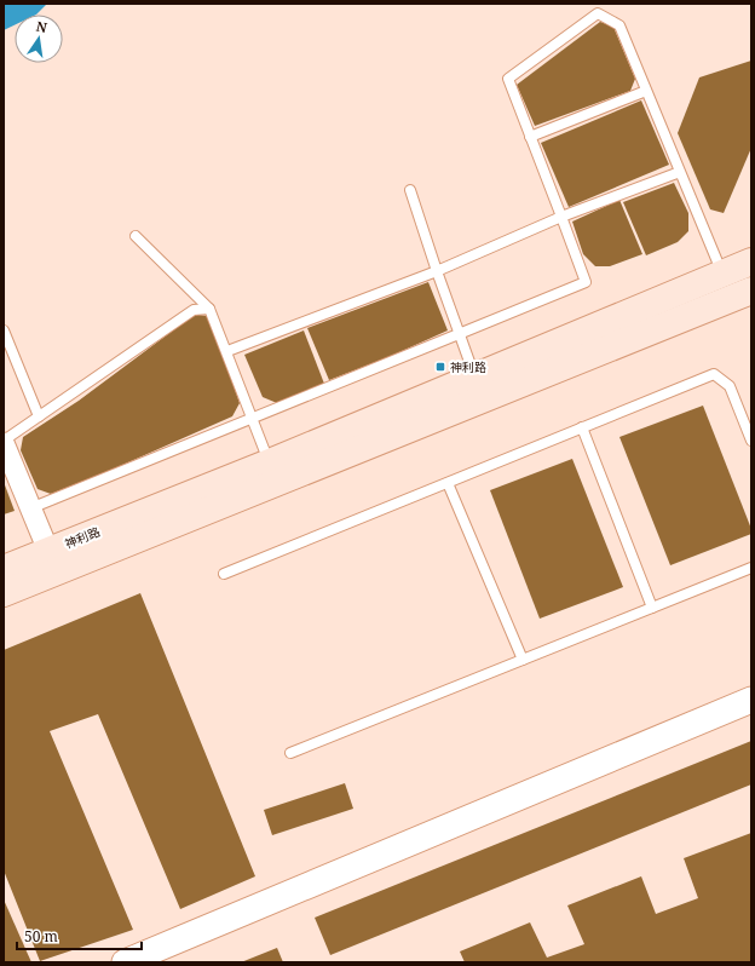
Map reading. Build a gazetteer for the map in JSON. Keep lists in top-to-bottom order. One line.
{"streets":{"main road":["神利路"]},"places":{"transit":["神利路"]},"scale_bar":"50 m","north":"top"}
